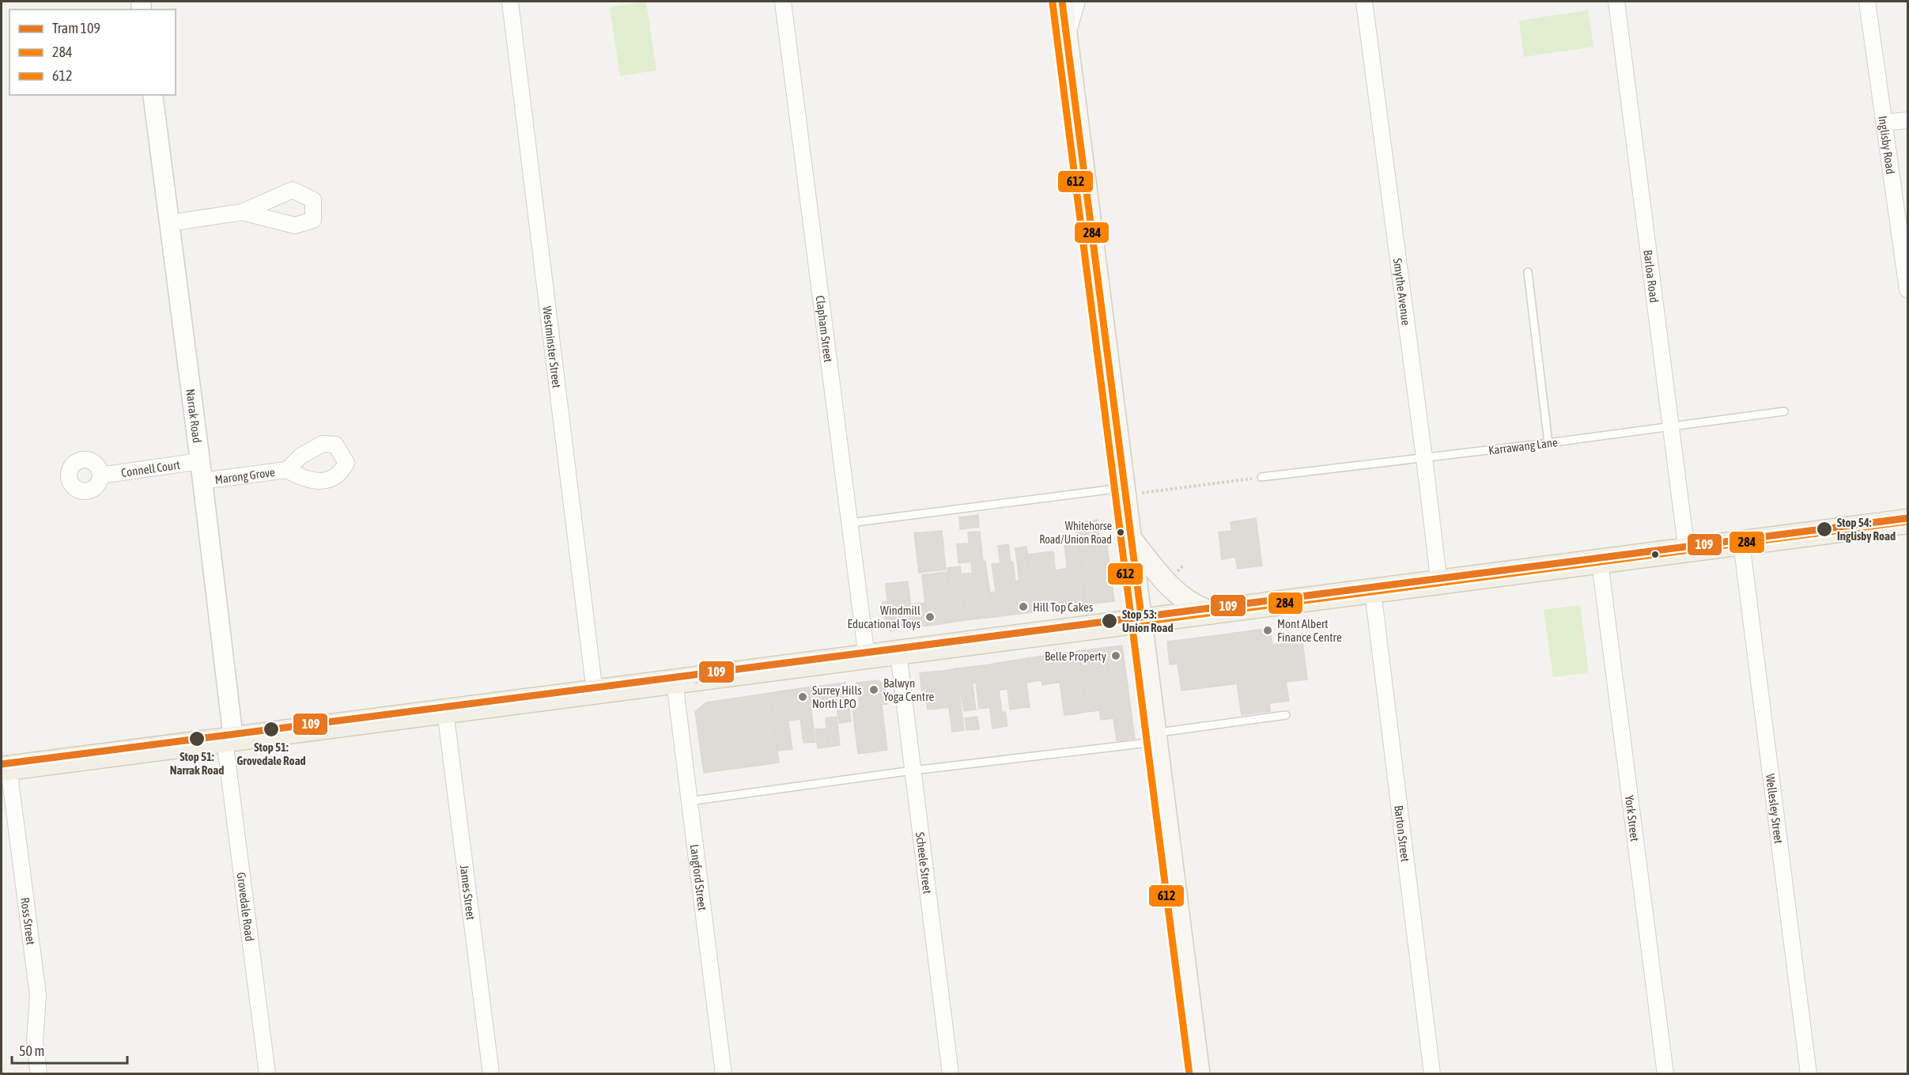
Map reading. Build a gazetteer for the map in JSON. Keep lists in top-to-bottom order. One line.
{"streets":{"street":["Inglisby Road","Barloa Road","Smythe Avenue","Clapham Street","Westminster Street","Narrak Road","Connell Court","Marong Grove","Wellesley Street","York Street","Barton Street","Scheele Street","Langford Street","James Street","Grovedale Road","Ross Street"],"lane":["Karrawang Lane"]},"crossings":[["Barloa Road","Karrawang Lane"],["Smythe Avenue","Karrawang Lane"],["Narrak Road","Connell Court"],["Narrak Road","Marong Grove"],["Narrak Road","Grovedale Road"]],"places":["Stop 54: Inglisby Road","Whitehorse Road/Union Road","Hill Top Cakes","Windmill Educational Toys","Stop 53: Union Road","Mont Albert Finance Centre","Belle Property","Balwyn Yoga Centre","Surrey Hills North LPO","Stop 51: Grovedale Road","Stop 51: Narrak Road"],"lines":["transit line 284","transit line 612","tram line 109"],"legend":["Tram 109","284","612"],"scale_bar":"50 m"}
